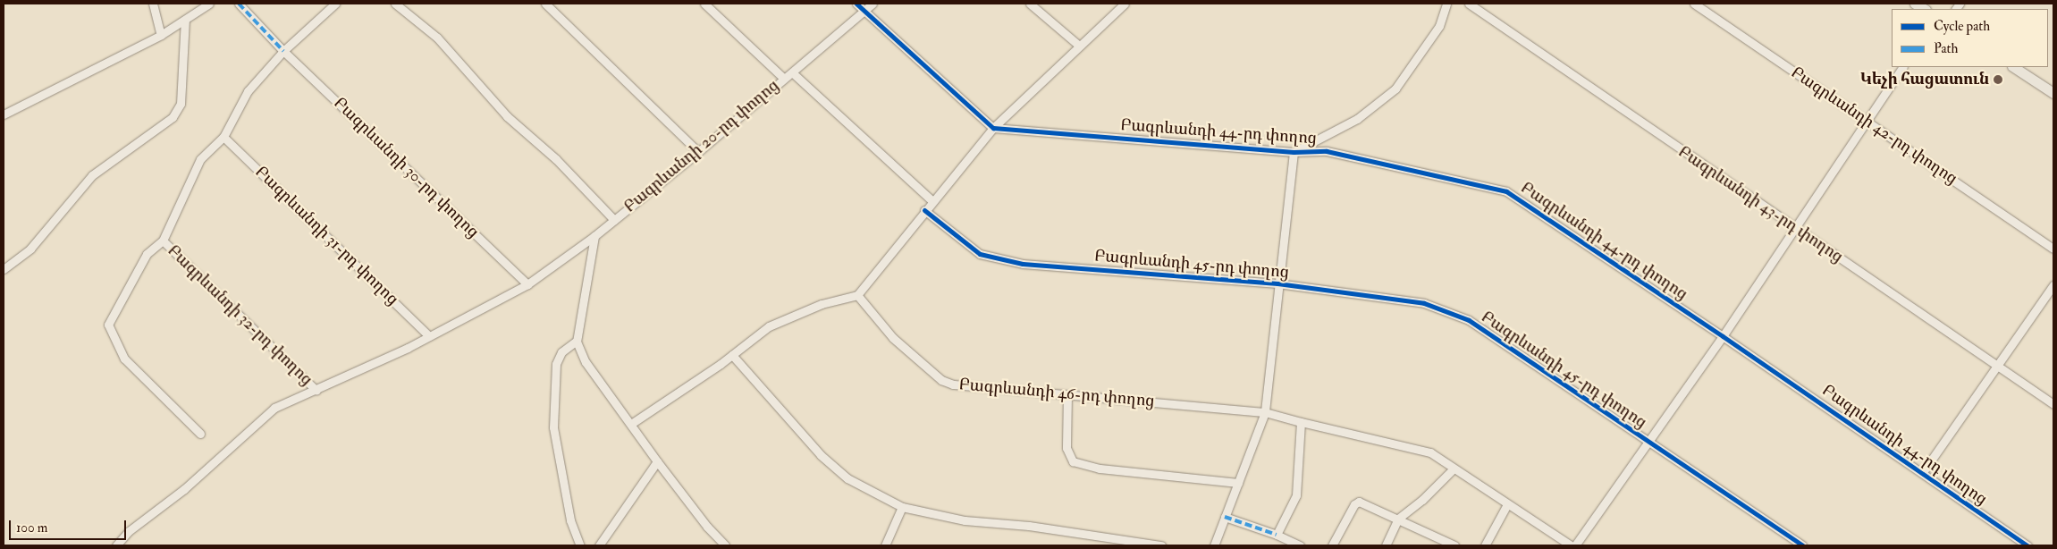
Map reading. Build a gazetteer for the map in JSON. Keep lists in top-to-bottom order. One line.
{"streets":{"street":["Բագրևանդի 42-րդ փողոց","Բագրևանդի 44-րդ փողոց","Բագրևանդի 20-րդ փողոց","Բագրևանդի 30-րդ փողոց","Բագրևանդի 43-րդ փողոց","Բագրևանդի 31-րդ փողոց","Բագրևանդի 45-րդ փողոց","Բագրևանդի 32-րդ փողոց","Բագրևանդի 46-րդ փողոց"]},"crossings":[["Բագրևանդի 20-րդ փողոց","Բագրևանդի 30-րդ փողոց"],["Բագրևանդի 20-րդ փողոց","Բագրևանդի 31-րդ փողոց"],["Բագրևանդի 20-րդ փողոց","Բագրևանդի 32-րդ փողոց"]],"places":["Կեչի հացատուն"],"legend":["Cycle path","Path"],"scale_bar":"100 m"}
